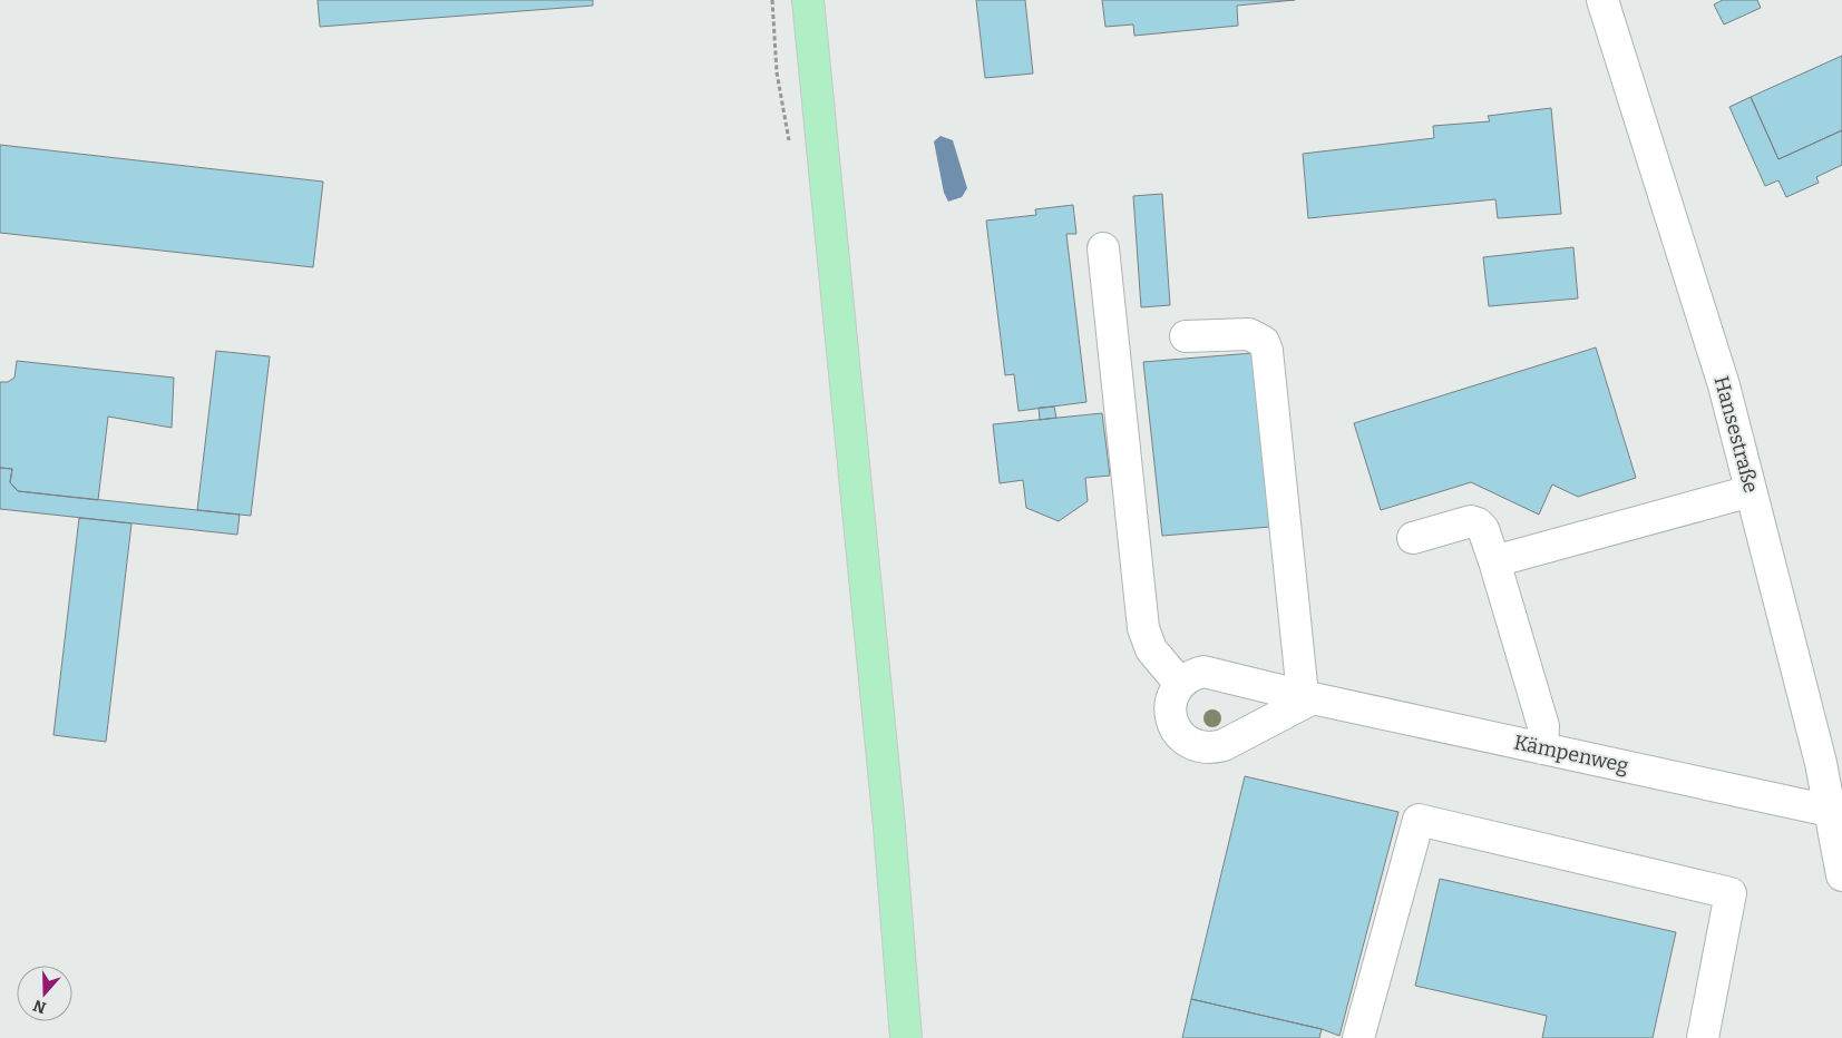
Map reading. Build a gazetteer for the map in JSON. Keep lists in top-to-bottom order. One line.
{"streets":{"street":["Hansestraße","Kämpenweg"]},"crossings":[["Hansestraße","Kämpenweg"]],"north":"bottom"}
